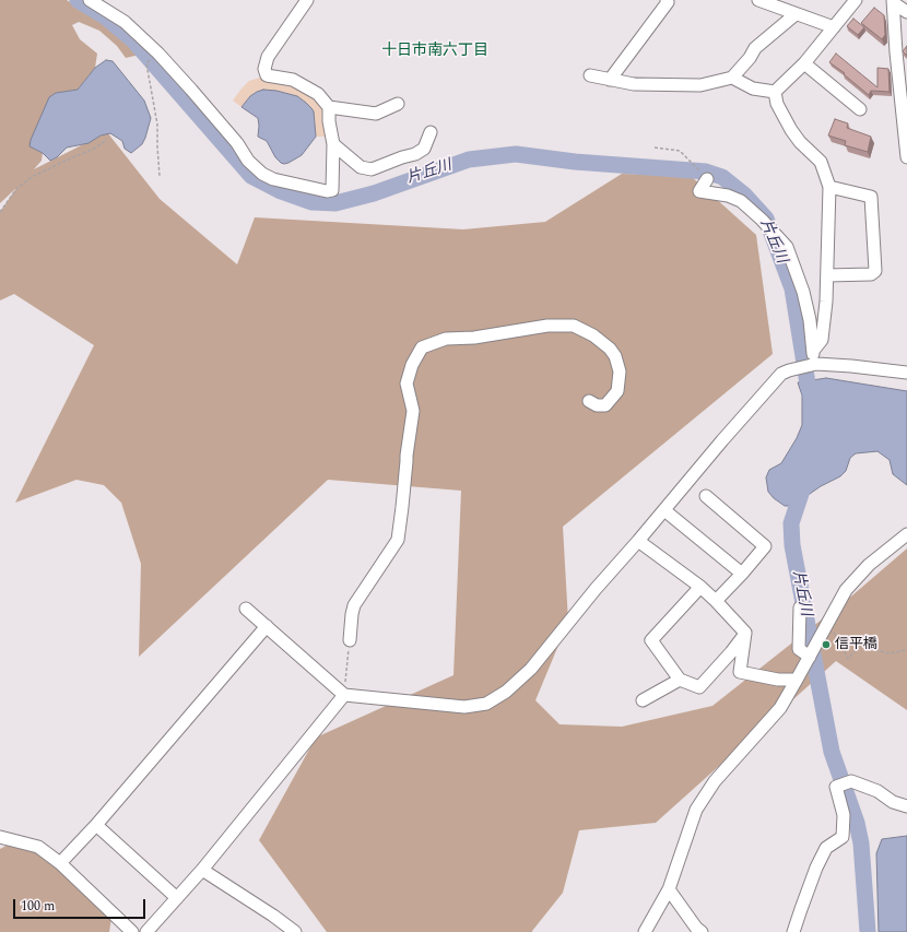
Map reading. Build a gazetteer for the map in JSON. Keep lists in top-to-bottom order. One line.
{"districts":["十日市南六丁目"],"water":["片丘川"],"places":["信平橋"],"scale_bar":"100 m"}
